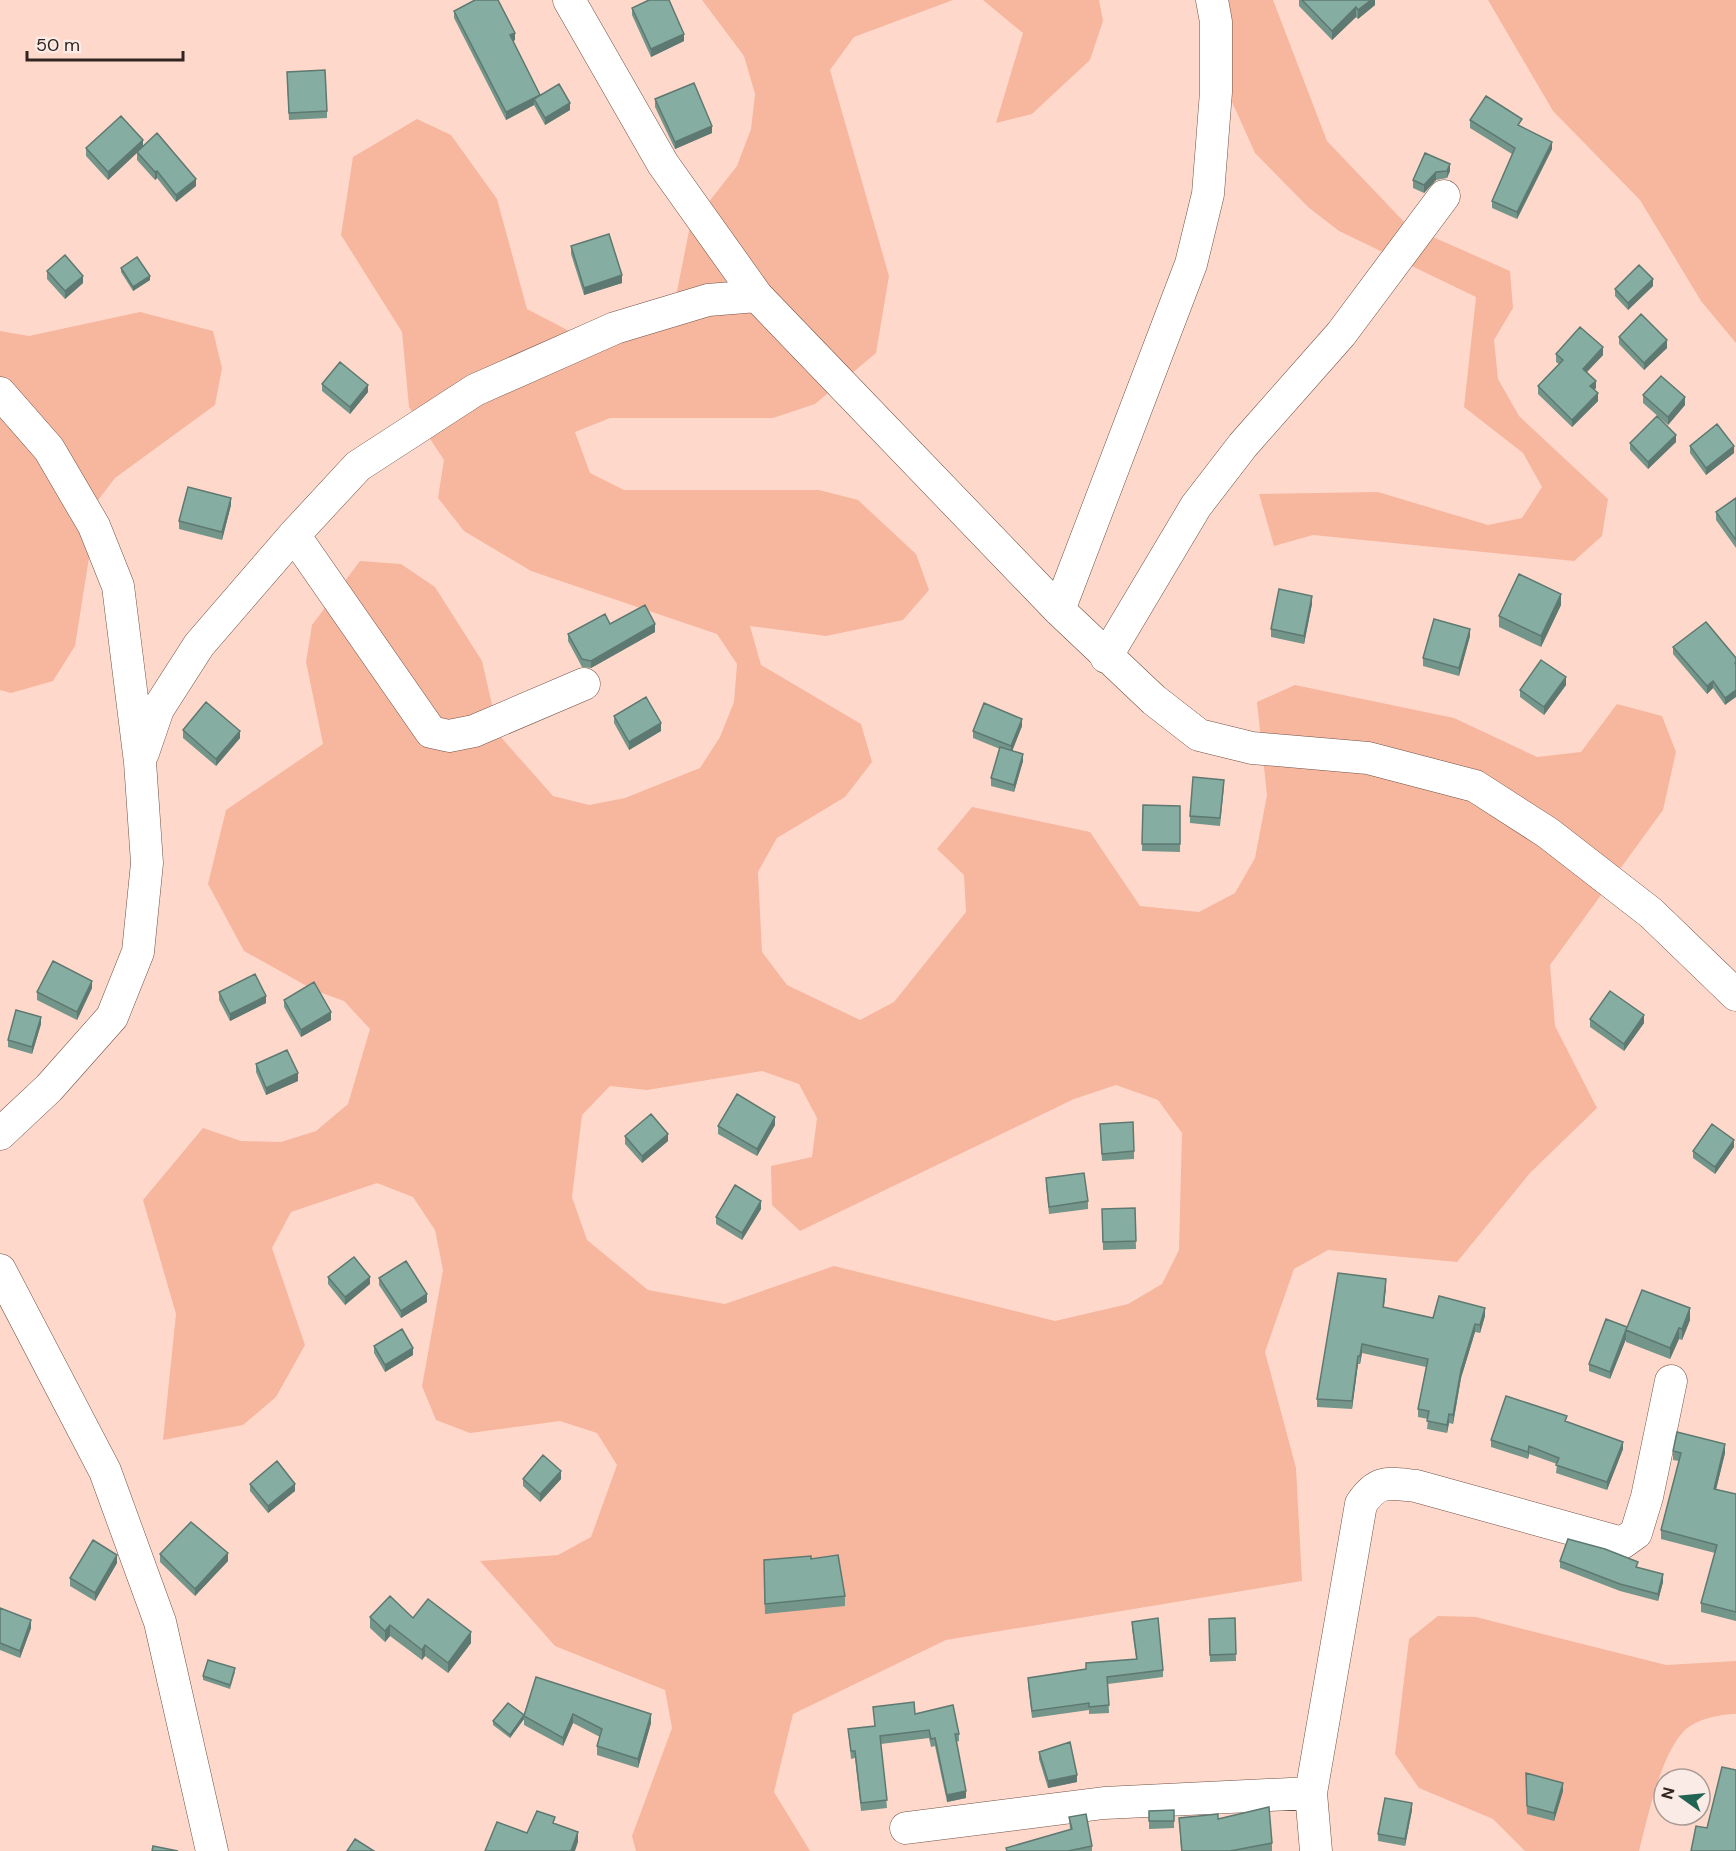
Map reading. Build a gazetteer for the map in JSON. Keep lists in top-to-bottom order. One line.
{"scale_bar":"50 m","north":"left"}
